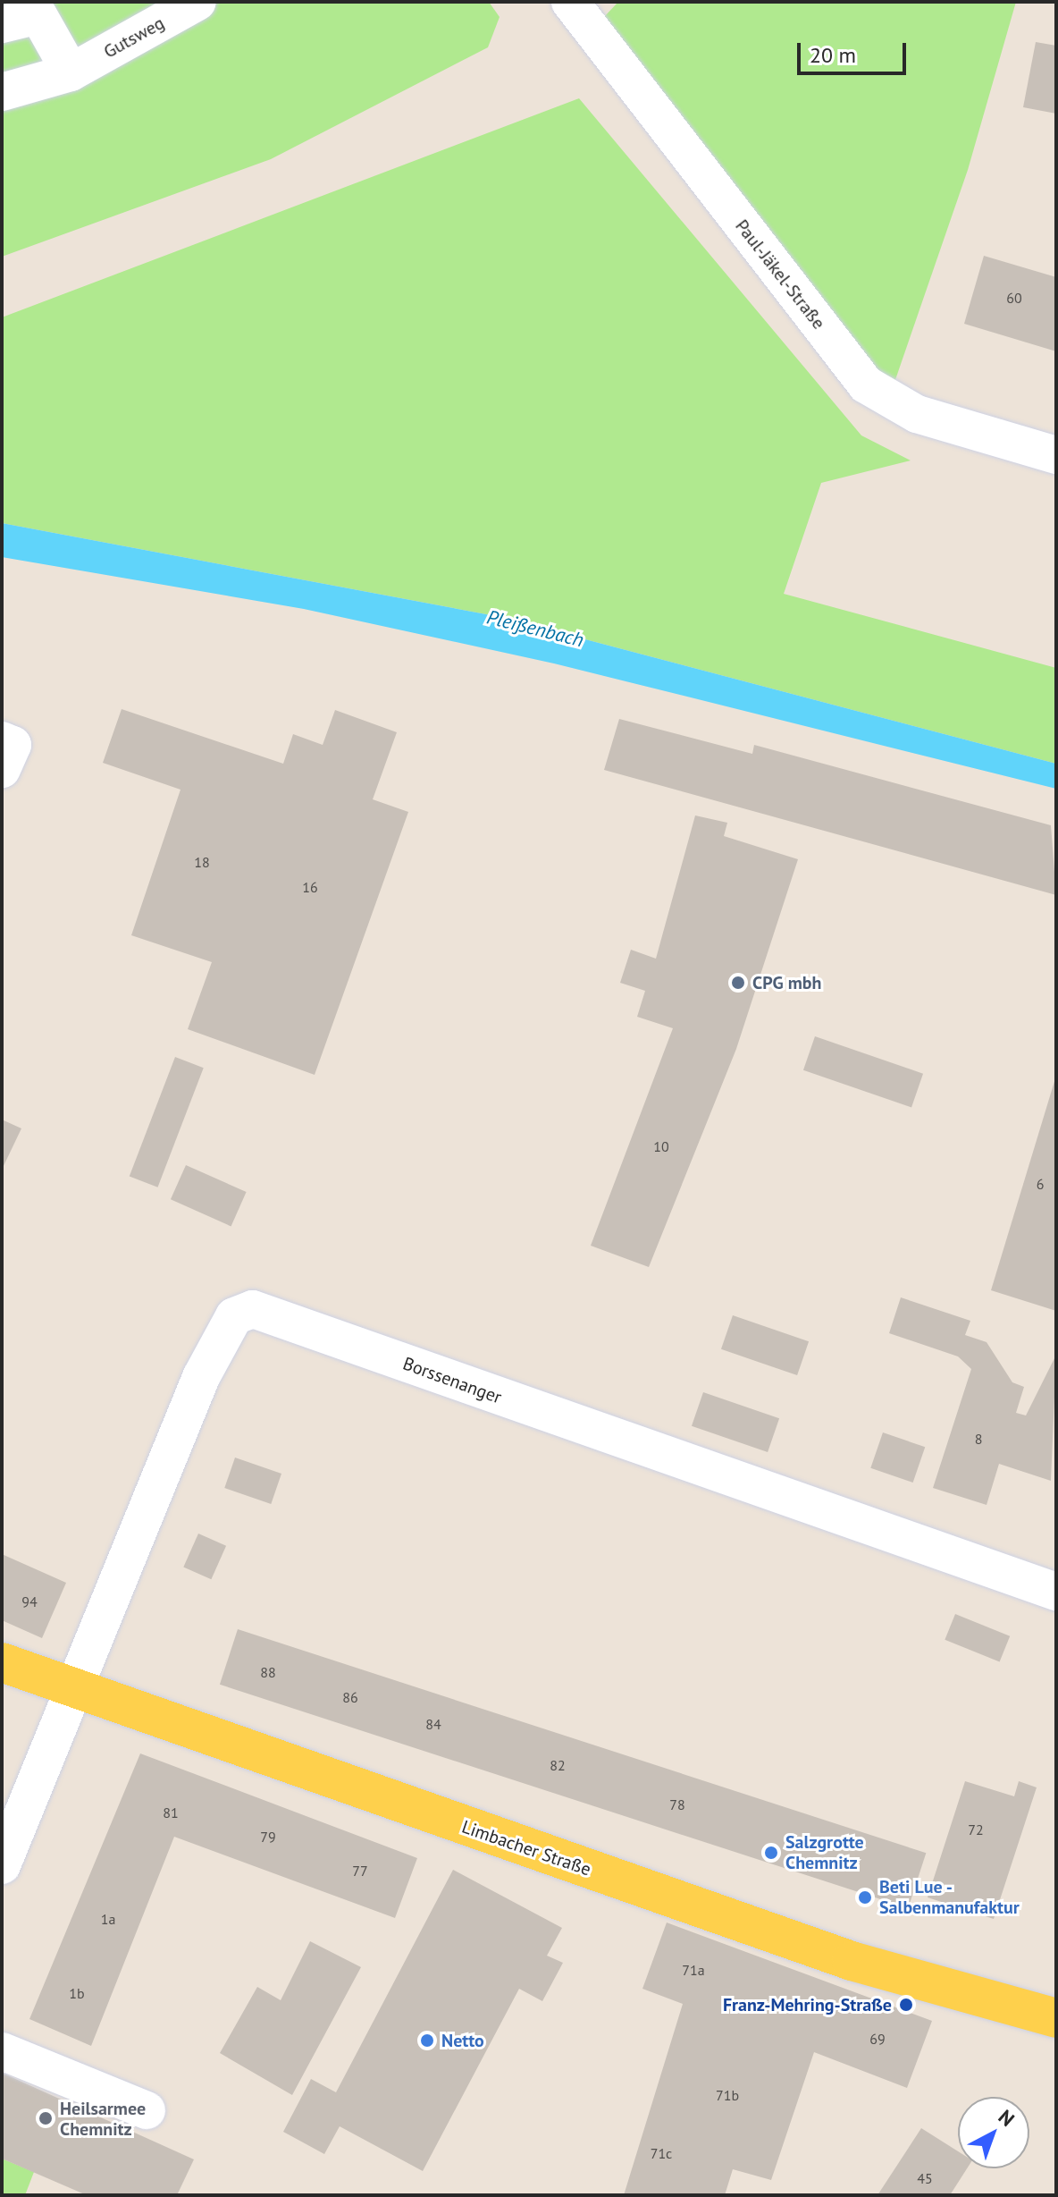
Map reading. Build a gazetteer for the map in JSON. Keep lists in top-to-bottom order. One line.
{"streets":{"main road":["Limbacher Straße"],"street":["Gutsweg","Paul-Jäkel-Straße","Borssenanger"]},"crossings":[["Borssenanger","Limbacher Straße"]],"water":["Pleißenbach"],"places":["CPG mbh","Salzgrotte Chemnitz","Beti Lue - Salbenmanufaktur","Franz-Mehring-Straße","Netto","Heilsarmee Chemnitz"],"house_numbers":["60","18","16","10","6","8","94","88","86","84","82","78","81","72","79","77","1a","71a","1b","69","71b","71c","45"],"scale_bar":"20 m","north":"top right"}
